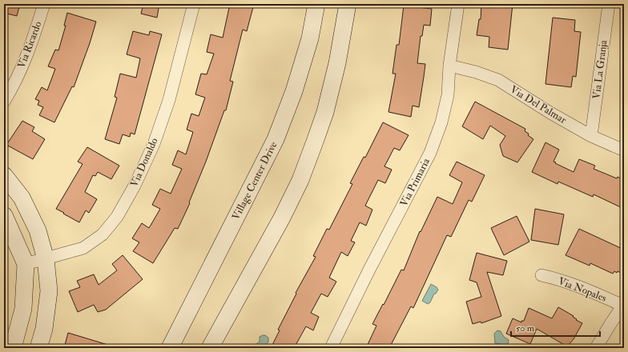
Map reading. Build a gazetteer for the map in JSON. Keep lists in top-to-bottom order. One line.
{"streets":{"main road":["Village Center Drive"],"street":["Via Ricardo","Via La Granja","Via Del Palmar","Via Donaldo","Via Primaria","Via Nopales"]},"crossings":[["Via La Granja","Via Del Palmar"],["Via Del Palmar","Via Primaria"]],"scale_bar":"50 m"}
